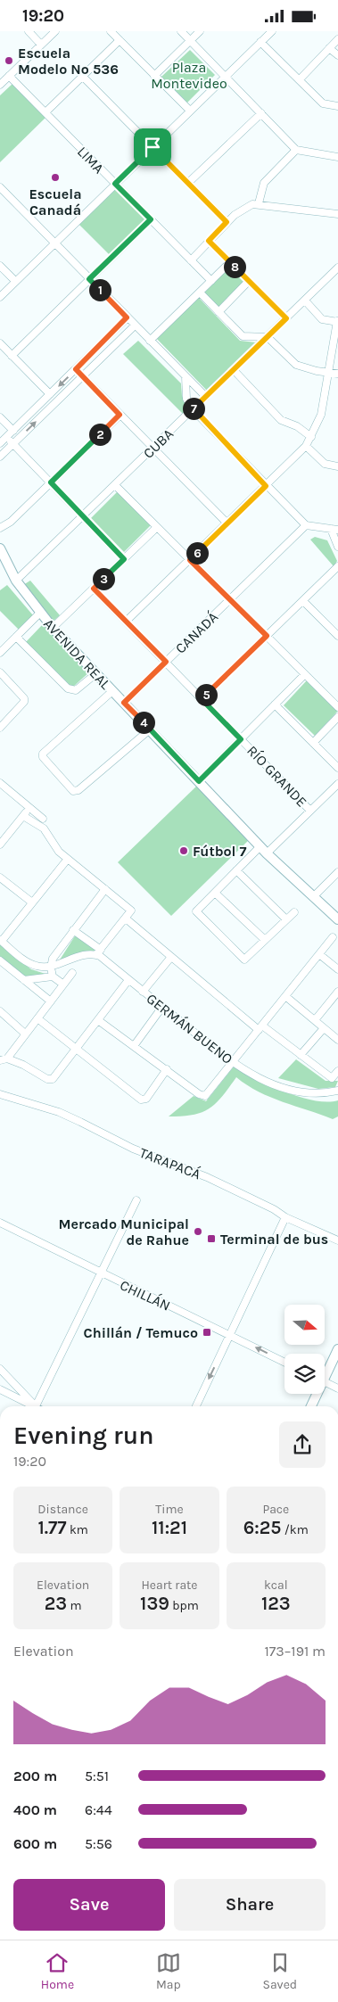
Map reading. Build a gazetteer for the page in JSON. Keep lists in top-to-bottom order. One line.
{"streets":{"main road":["AVENIDA REAL"],"street":["LIMA","CUBA","CANADÁ","RÍO GRANDE","GERMÁN BUENO","TARAPACÁ","CHILLÁN"]},"crossings":[["CUBA","AVENIDA REAL"],["CANADÁ","AVENIDA REAL"],["CANADÁ","RÍO GRANDE"]],"parks":["Plaza Montevideo"],"places":{"other":["Escuela Modelo Nº 536","Escuela Canadá","Fútbol 7","Mercado Municipal de Rahue"],"transit":["Terminal de bus","Chillán / Temuco"]},"north":"right","page":{"status":"19:20","pins":["8","1","7","2","6","3","5","4"],"heading":["Evening run","19:20"],"stats":[["Distance","1.77 km"],["Time","11:21"],["Pace","6:25 /km"],["Elevation","23 m"],["Heart rate","139 bpm"],["kcal","123"]],"chart":["Elevation","173–191 m"],"list":[{"name":"200 m","note":"5:51"},{"name":"400 m","note":"6:44"},{"name":"600 m","note":"5:56"}],"buttons":["Save","Share"],"tabs":["Home","Map","Saved"]}}
